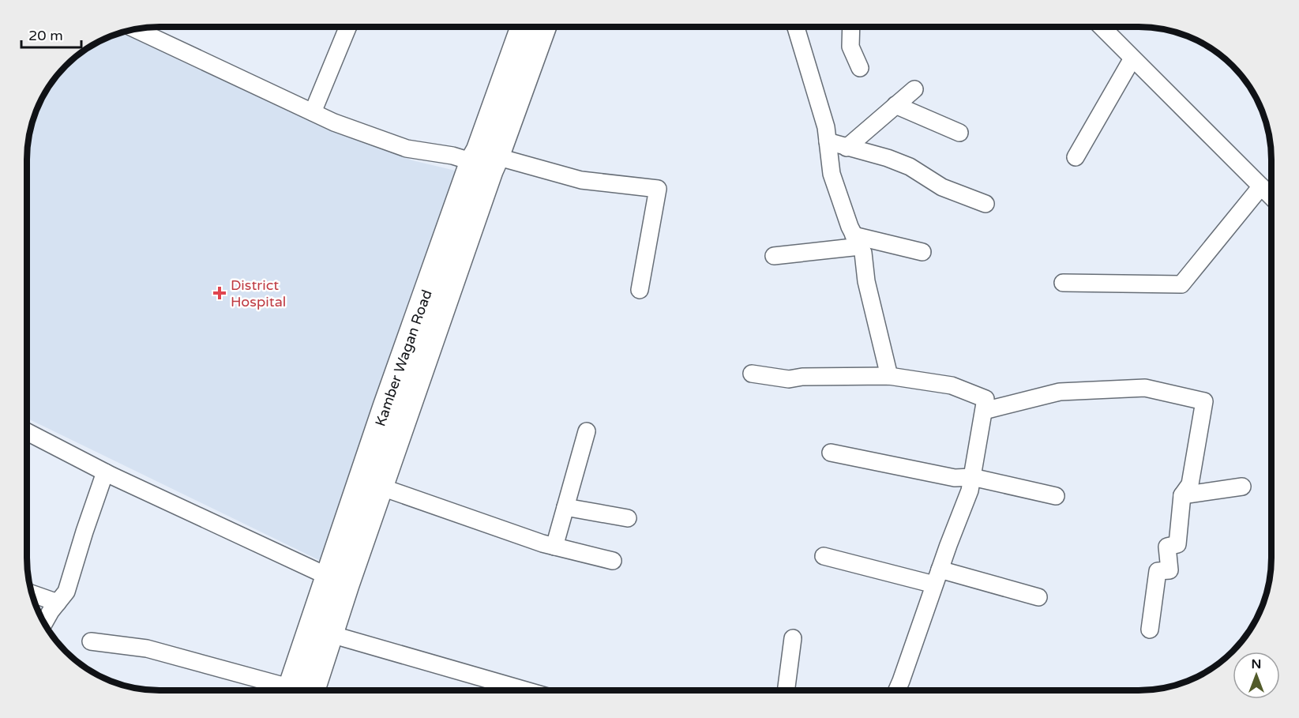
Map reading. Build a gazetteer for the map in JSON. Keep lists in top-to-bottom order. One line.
{"streets":{"main road":["Kamber Wagan Road"]},"places":{"health":["District Hospital"]},"scale_bar":"20 m","north":"top"}
